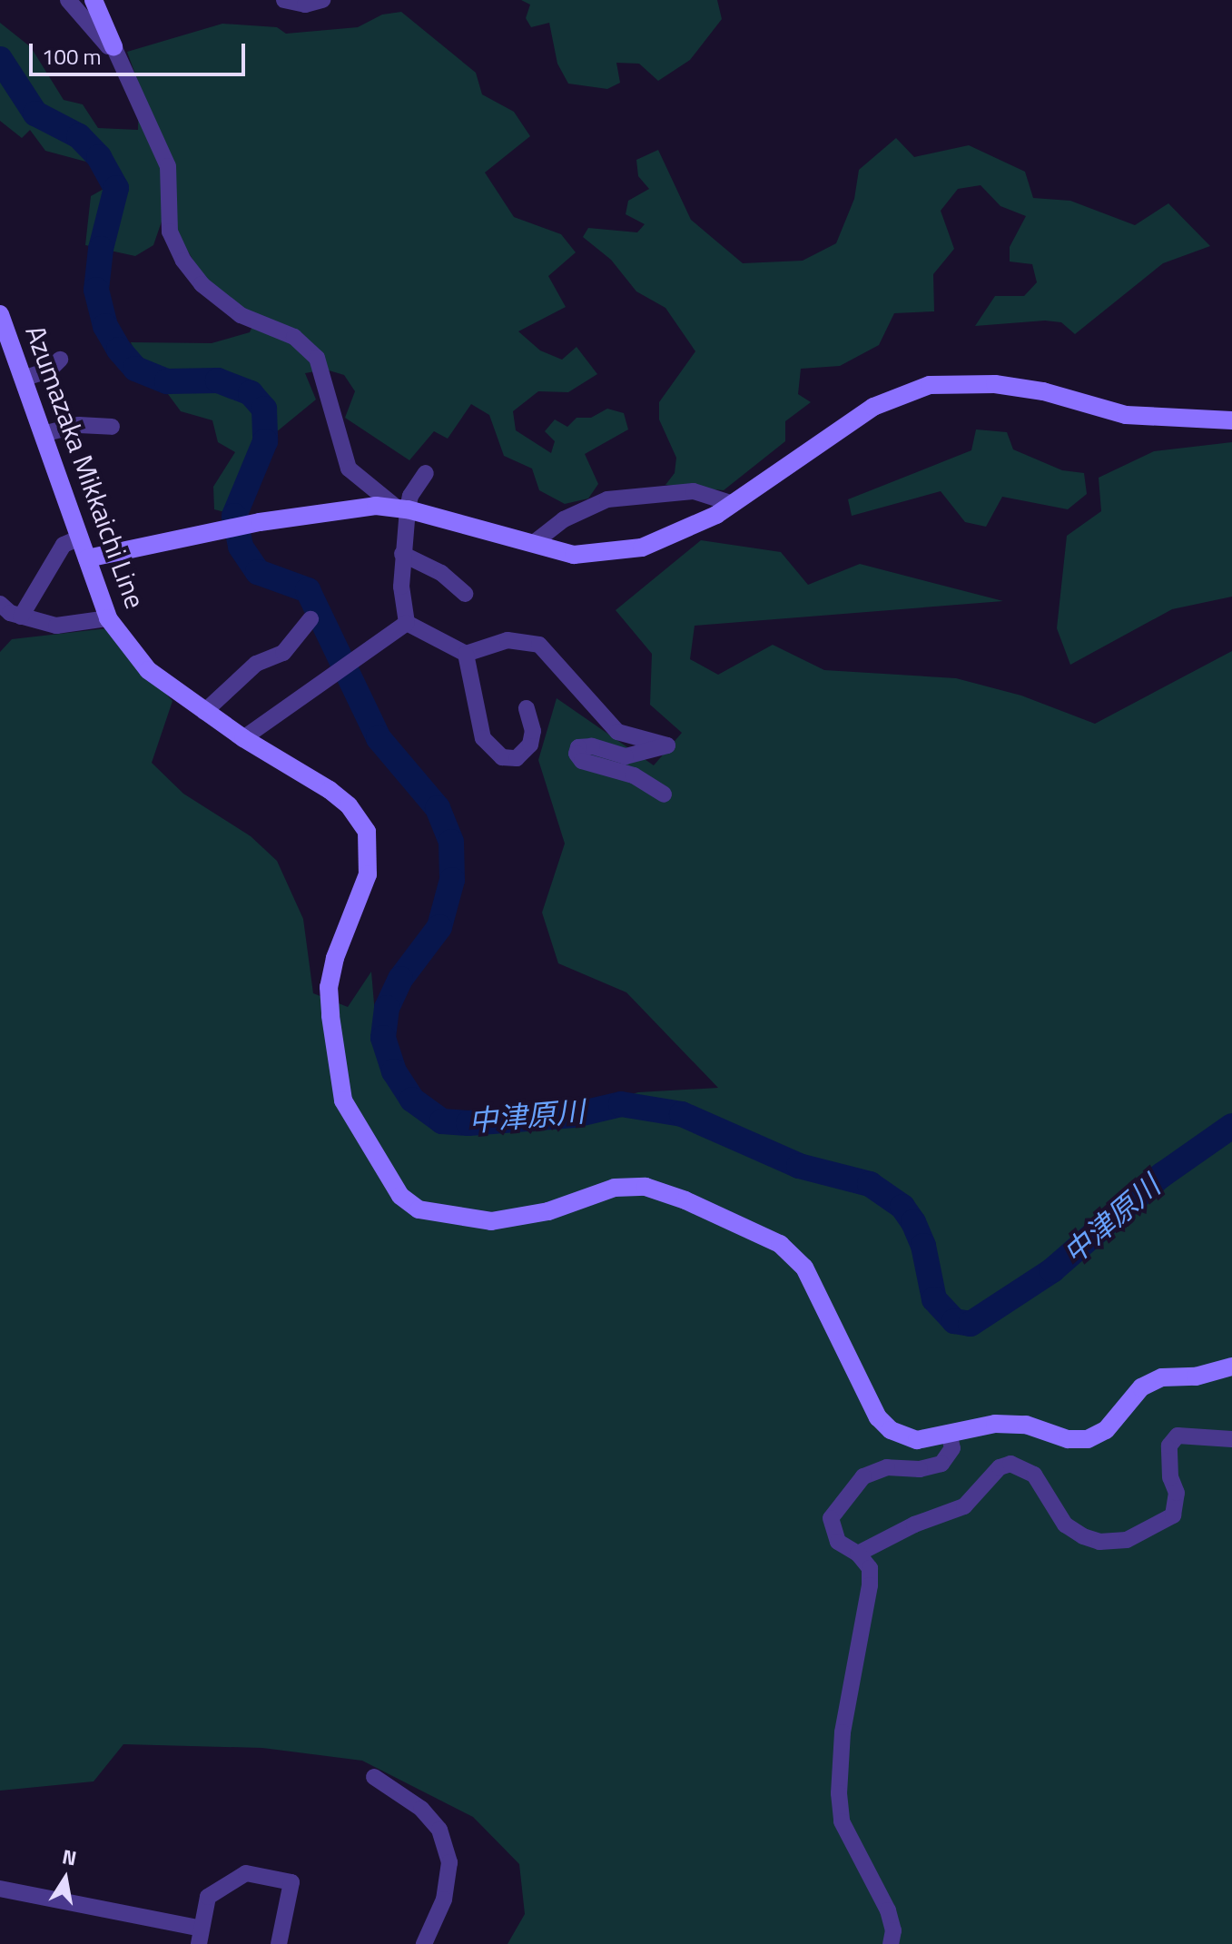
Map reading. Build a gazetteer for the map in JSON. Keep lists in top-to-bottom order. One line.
{"streets":{"main road":["Azumazaka Mikkaichi Line"]},"water":["中津原川"],"scale_bar":"100 m","north":"top"}
